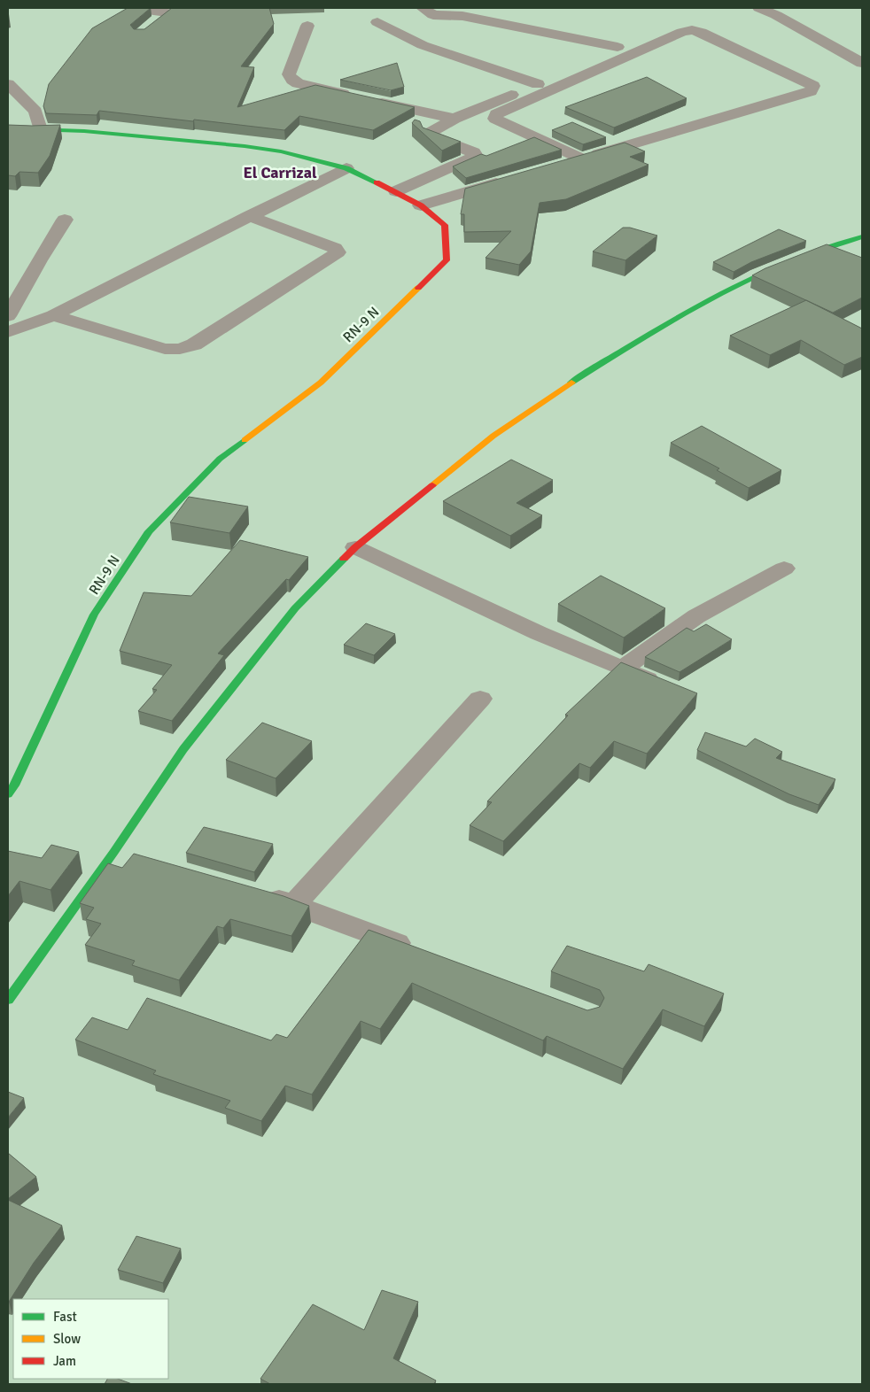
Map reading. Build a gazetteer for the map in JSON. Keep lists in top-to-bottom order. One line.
{"streets":{"main road":["RN-9 N"]},"districts":["El Carrizal"],"legend":["Fast","Slow","Jam"]}
